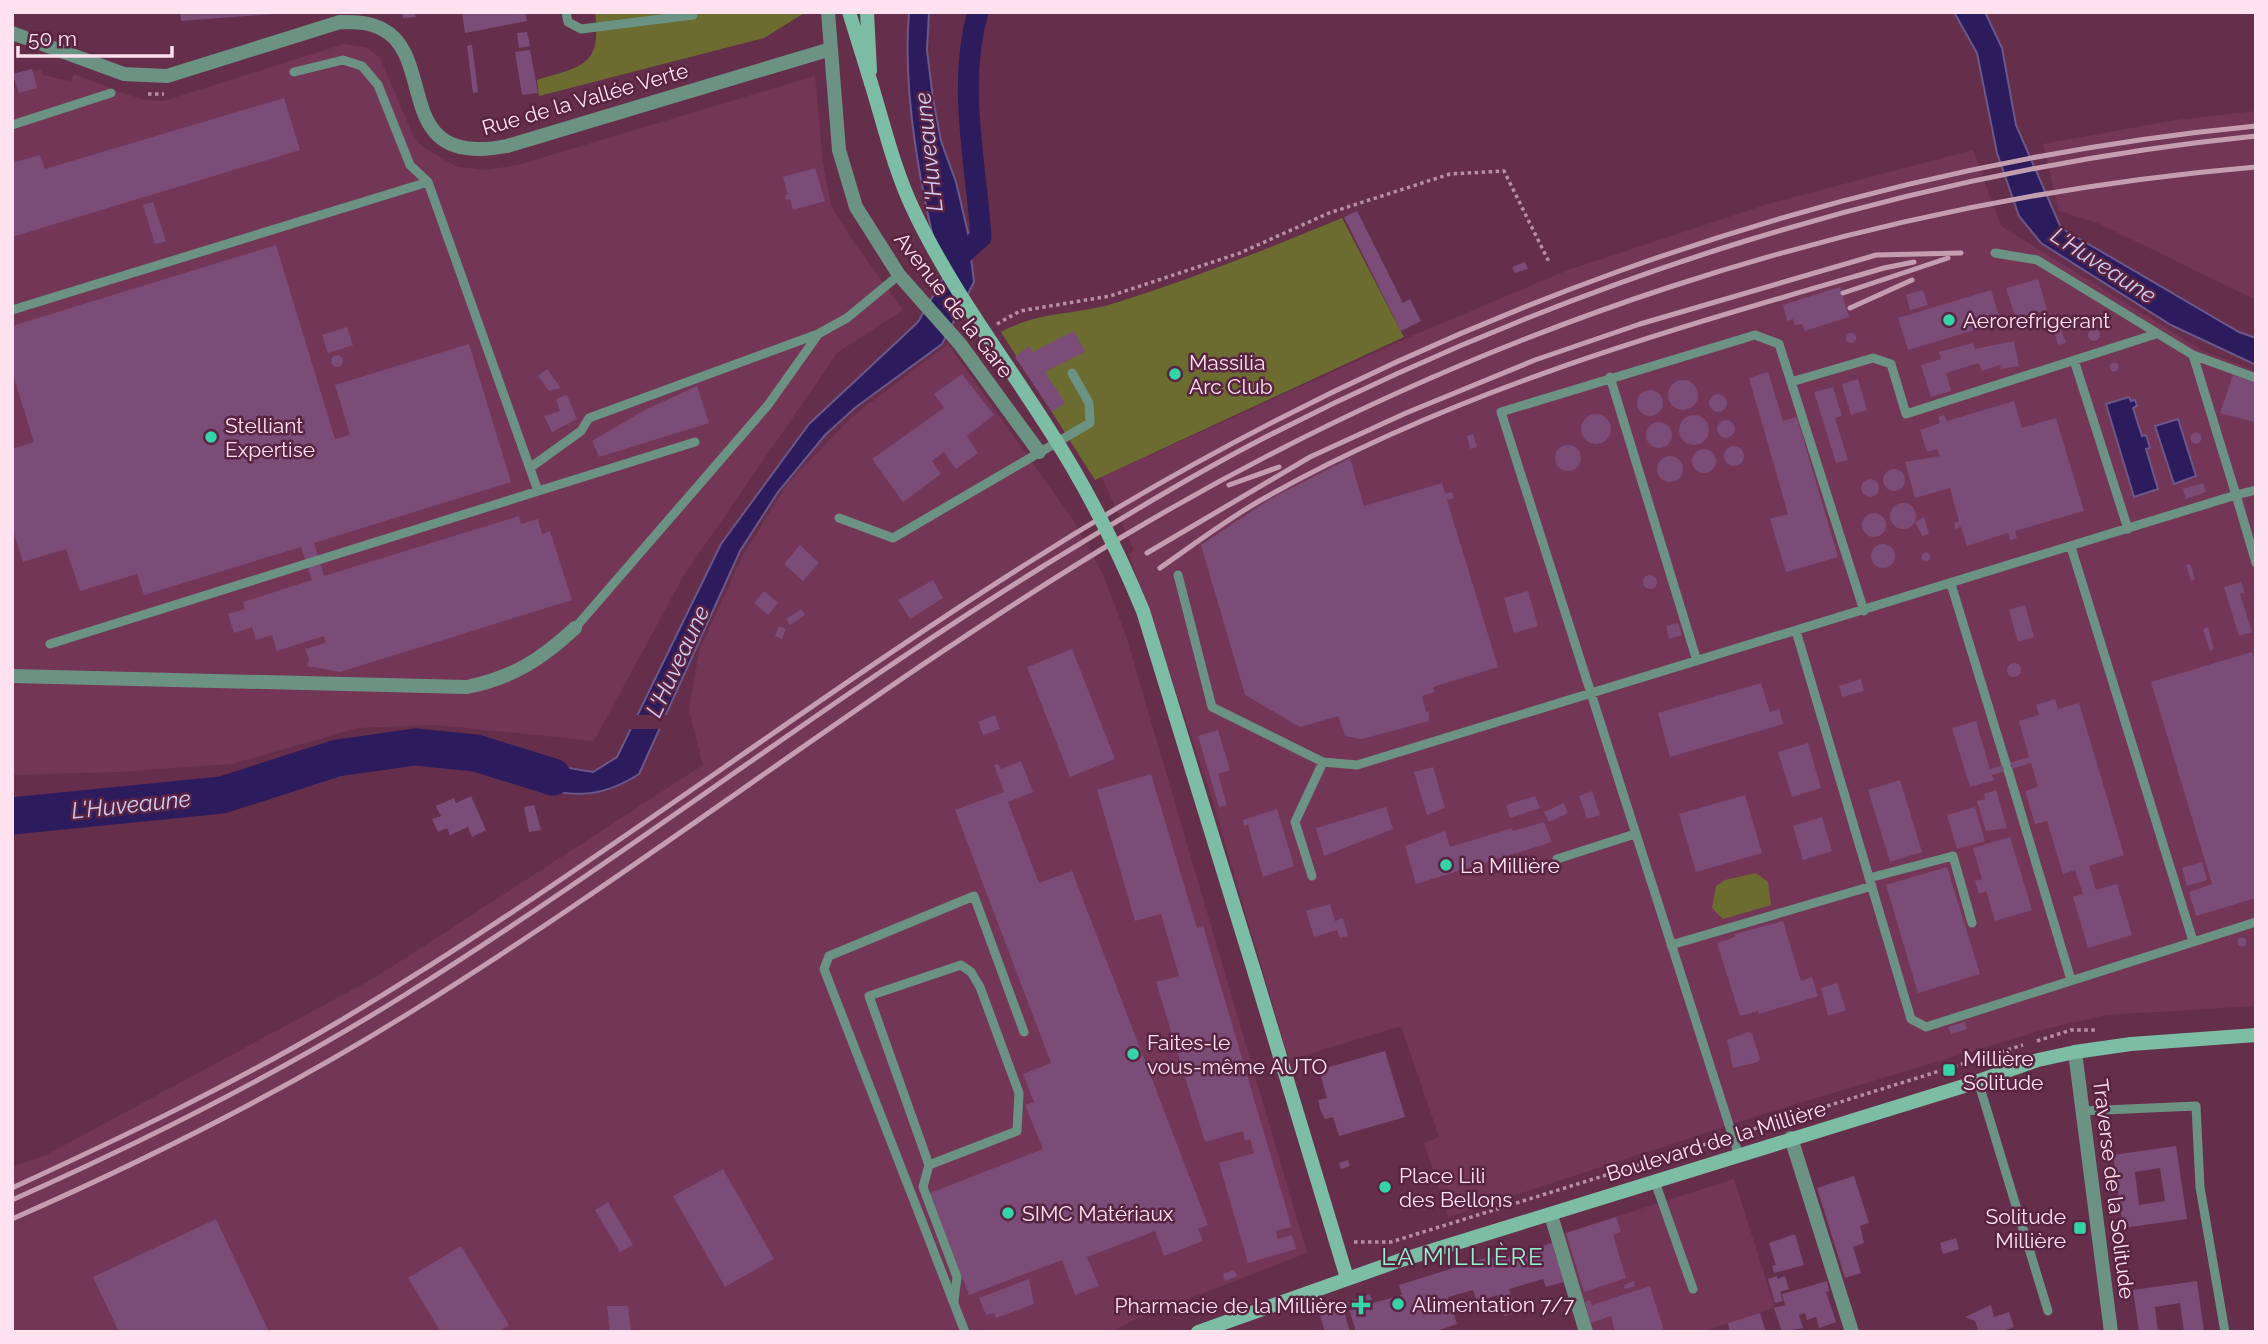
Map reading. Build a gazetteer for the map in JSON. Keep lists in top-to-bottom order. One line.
{"streets":{"street":["Rue de la Vallée Verte","Avenue de la Gare","Boulevard de la Millière","Traverse de la Solitude"]},"crossings":[["Rue de la Vallée Verte","Avenue de la Gare"],["Boulevard de la Millière","Traverse de la Solitude"]],"districts":["LA MILLIÈRE"],"water":["L'Huveaune"],"places":{"other":["Aerorefrigerant","Massilia Arc Club","Stelliant Expertise","La Millière","Faites-le vous-même AUTO","Place Lili des Bellons","SIMC Matériaux","Alimentation 7/7"],"transit":["Millière Solitude","Solitude Millière"],"health":["Pharmacie de la Millière"]},"scale_bar":"50 m"}
